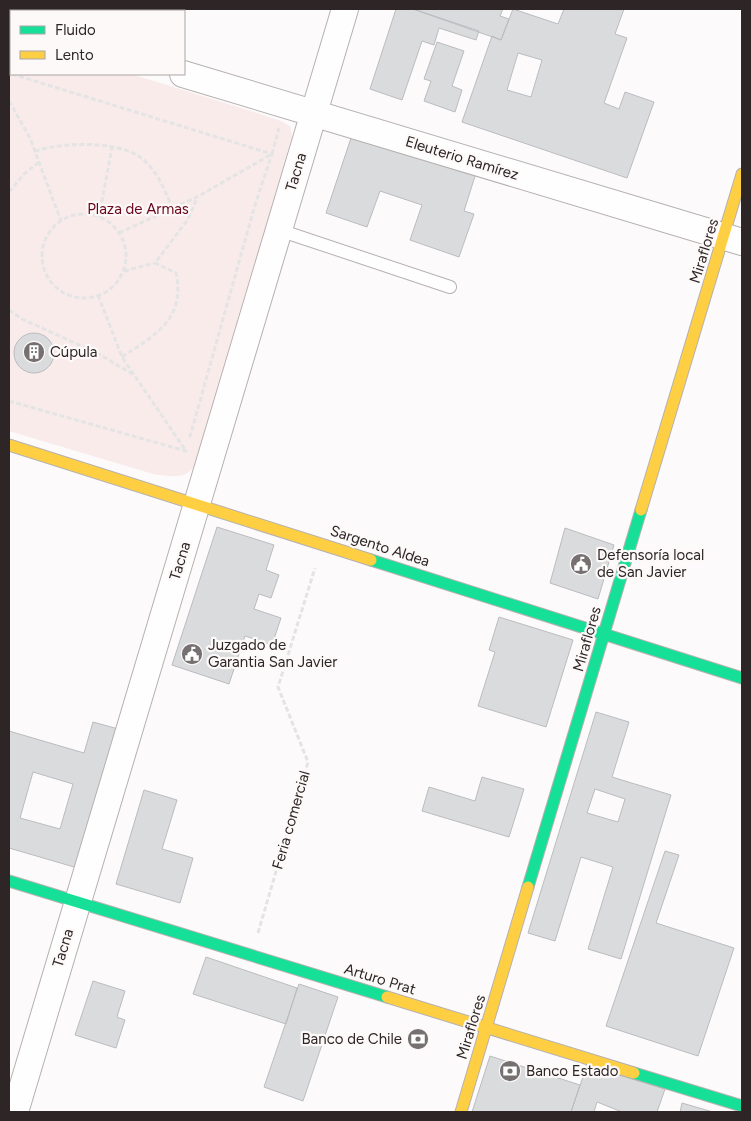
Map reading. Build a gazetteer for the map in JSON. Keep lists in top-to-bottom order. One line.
{"streets":{"street":["Eleuterio Ramírez","Tacna","Miraflores","Sargento Aldea","Arturo Prat"],"path":["Feria comercial"]},"crossings":[["Eleuterio Ramírez","Tacna"],["Eleuterio Ramírez","Miraflores"],["Tacna","Sargento Aldea"],["Tacna","Arturo Prat"],["Miraflores","Sargento Aldea"],["Miraflores","Arturo Prat"],["Sargento Aldea","Feria comercial"],["Feria comercial","Arturo Prat"]],"parks":["Plaza de Armas"],"places":{"building":["Cúpula"],"public building":["Defensoría local de San Javier","Juzgado de Garantia San Javier"],"bank":["Banco de Chile","Banco Estado"]},"legend":["Fluido","Lento"]}
